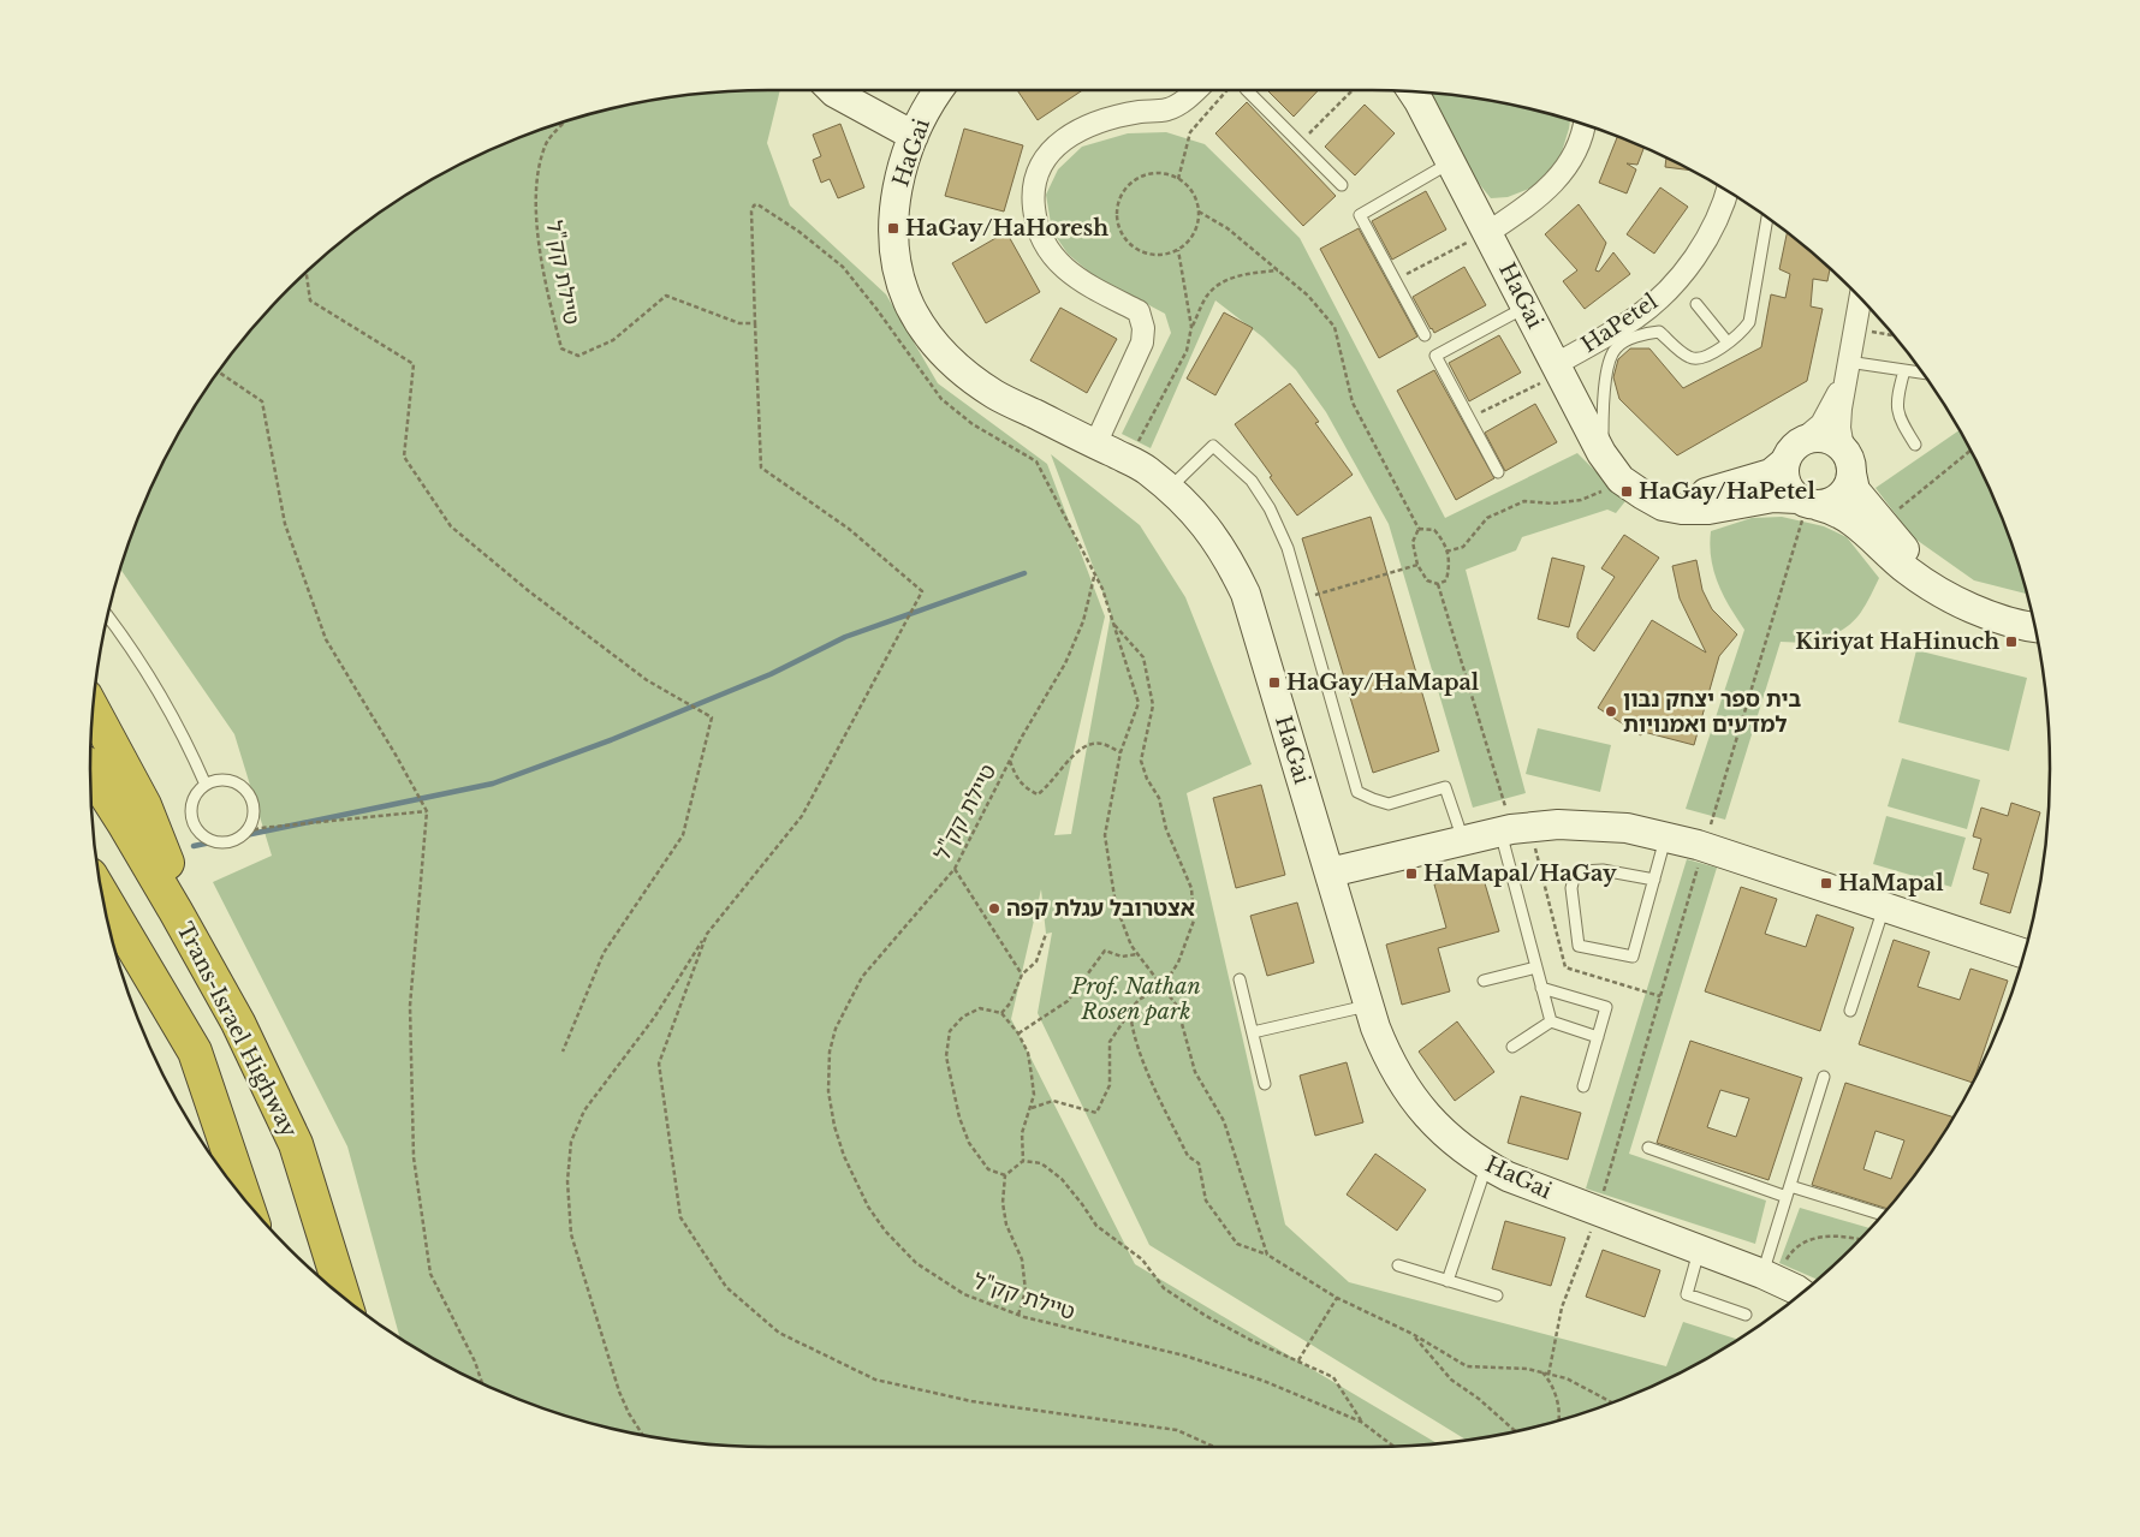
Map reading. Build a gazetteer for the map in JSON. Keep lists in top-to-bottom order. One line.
{"streets":{"highway":["Trans-Israel Highway"],"street":["HaGai","HaPetel"],"path":["טיילת קק\"ל"]},"crossings":[["HaGai","HaPetel"]],"parks":["Prof. Nathan Rosen park"],"places":{"transit":["HaGay/HaHoresh","HaGay/HaPetel","Kiriyat HaHinuch","HaGay/HaMapal","HaMapal/HaGay","HaMapal"],"other":["בית ספר יצחק נבון למדעים ואמנויות","אצטרובל עגלת קפה"]}}
